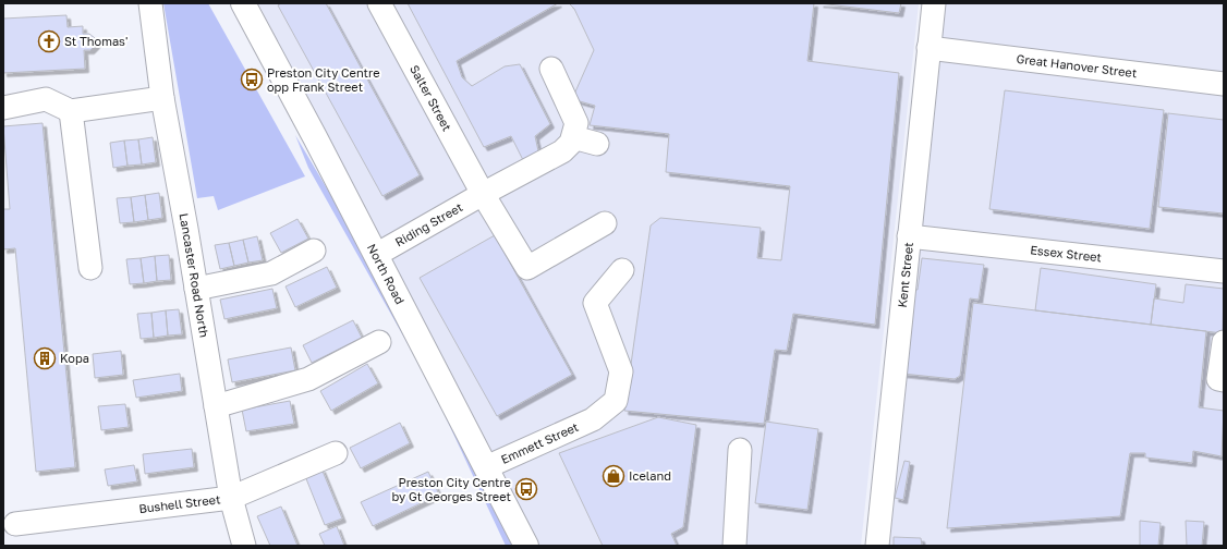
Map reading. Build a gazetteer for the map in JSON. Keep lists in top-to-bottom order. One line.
{"streets":{"highway":["North Road"],"street":["Great Hanover Street","Salter Street","Riding Street","Essex Street","Kent Street","Lancaster Road North","Emmett Street","Bushell Street"]},"crossings":[["Great Hanover Street","Kent Street"],["Salter Street","Riding Street"],["Riding Street","North Road"],["Essex Street","Kent Street"],["North Road","Emmett Street"],["Lancaster Road North","Bushell Street"]],"places":{"church":["St Thomas'"],"bus stop":["Preston City Centre opp Frank Street","Preston City Centre by Gt Georges Street"],"building":["Kopa"],"shop":["Iceland"]}}
